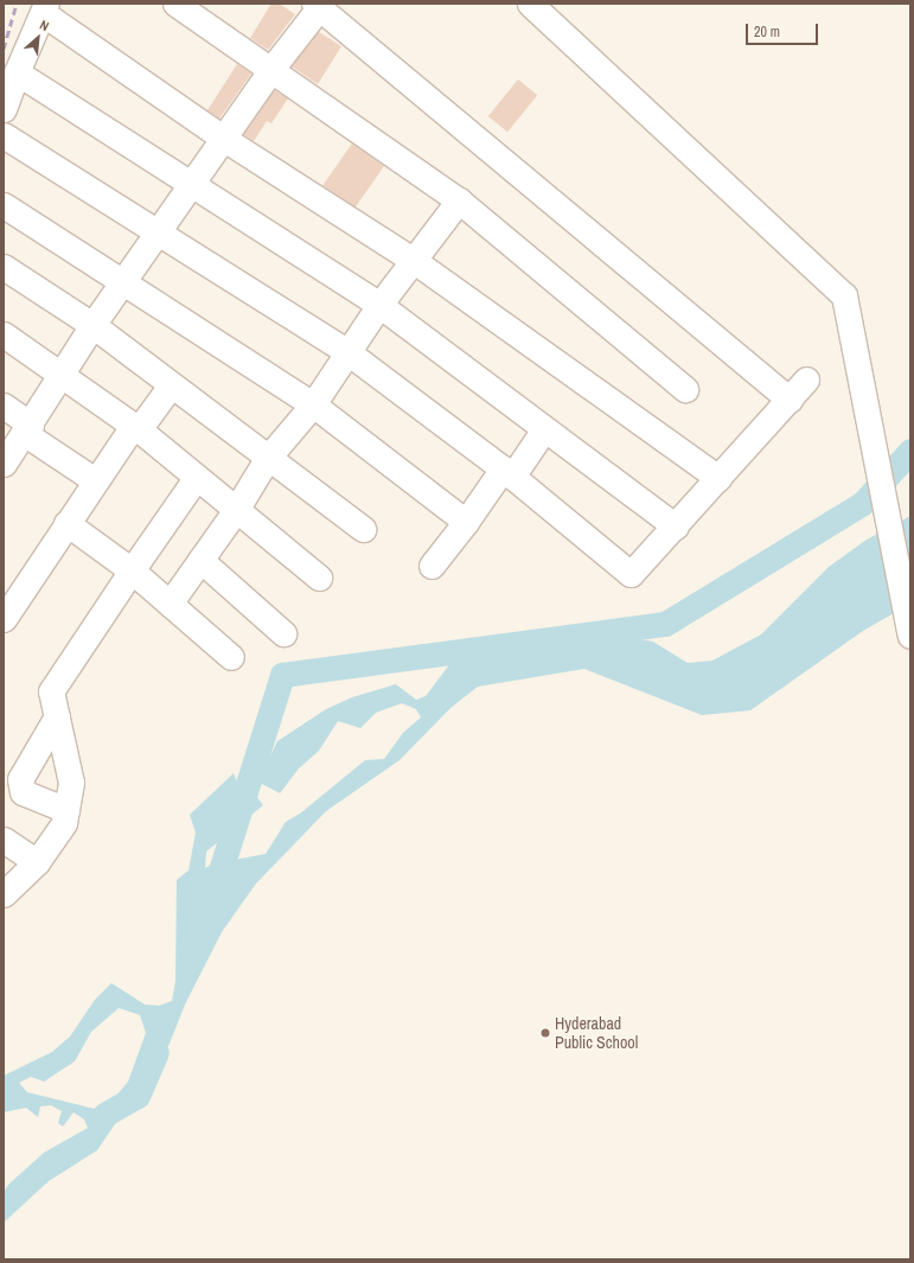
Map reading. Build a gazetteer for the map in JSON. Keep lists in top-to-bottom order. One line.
{"places":["Hyderabad Public School"],"scale_bar":"20 m","north":"top right"}
